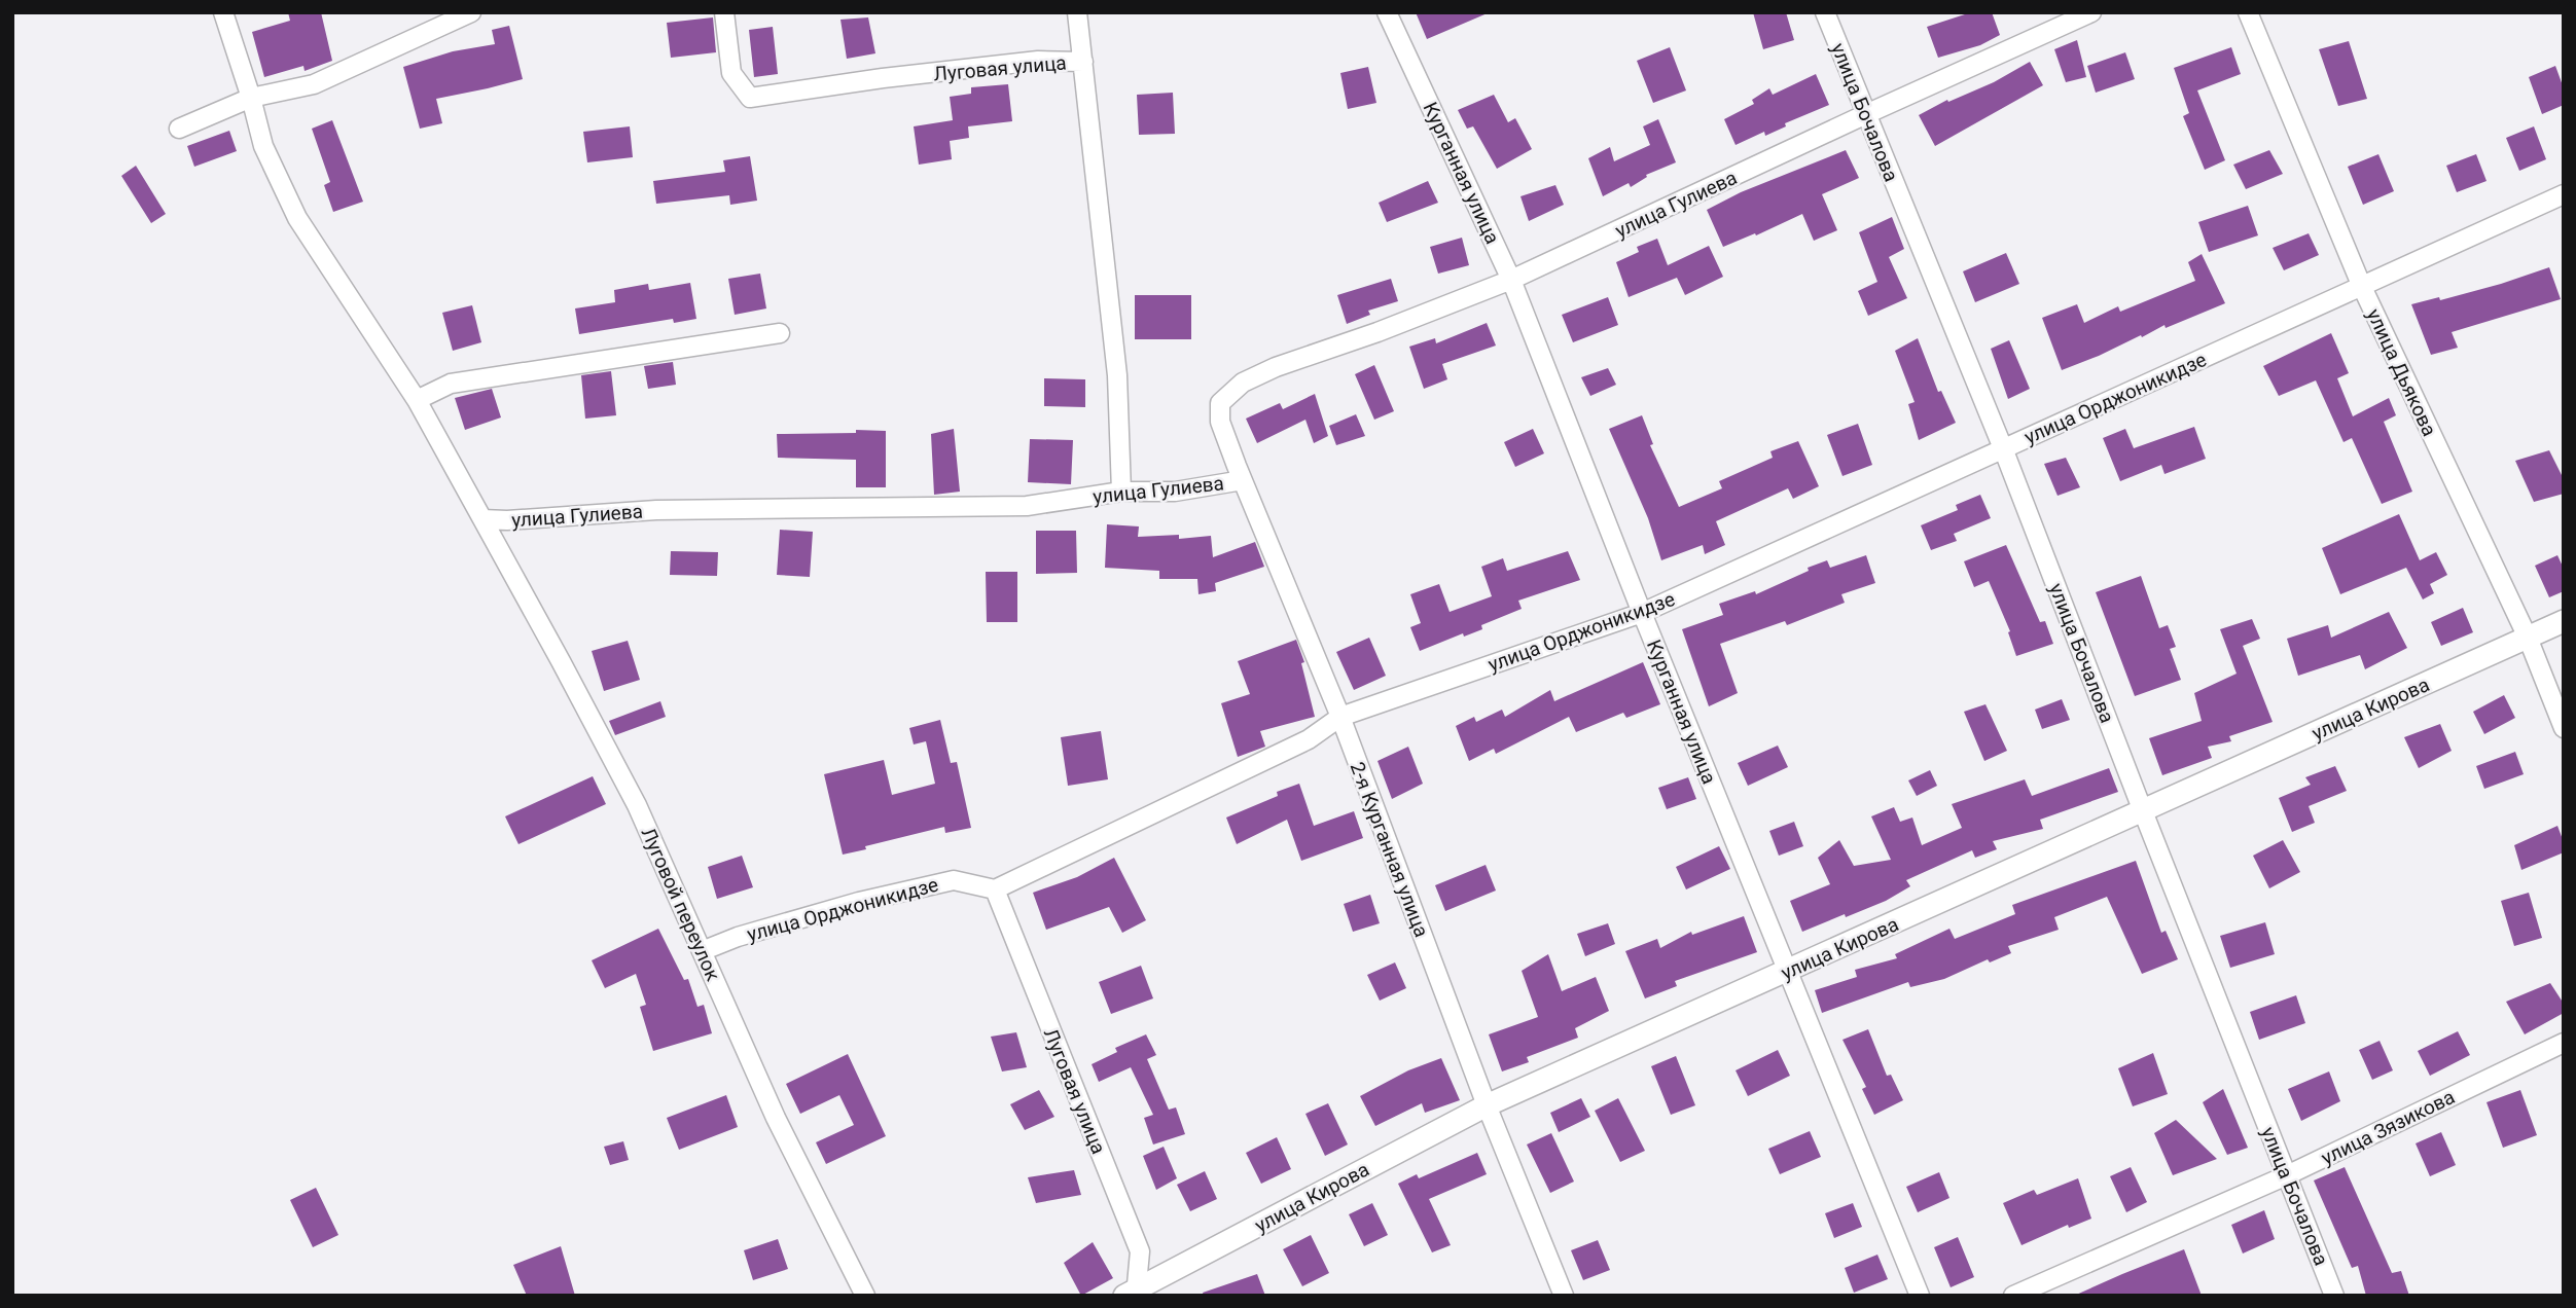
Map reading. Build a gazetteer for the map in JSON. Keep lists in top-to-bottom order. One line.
{"streets":{"street":["Луговая улица","улица Бочалова","Курганная улица","улица Гулиева","улица Дьякова","улица Орджоникидзе","улица Кирова","2-я Курганная улица","Луговой переулок","улица Зязикова"]},"crossings":[["Луговая улица","улица Гулиева"],["Луговая улица","улица Орджоникидзе"],["Луговая улица","улица Кирова"],["улица Бочалова","улица Гулиева"],["улица Бочалова","улица Орджоникидзе"],["улица Бочалова","улица Кирова"],["улица Бочалова","улица Зязикова"],["Курганная улица","улица Гулиева"],["Курганная улица","улица Орджоникидзе"],["Курганная улица","улица Кирова"],["улица Гулиева","2-я Курганная улица"],["улица Гулиева","Луговой переулок"],["улица Дьякова","улица Орджоникидзе"],["улица Дьякова","улица Кирова"],["улица Орджоникидзе","2-я Курганная улица"],["улица Орджоникидзе","Луговой переулок"],["улица Кирова","2-я Курганная улица"]]}
